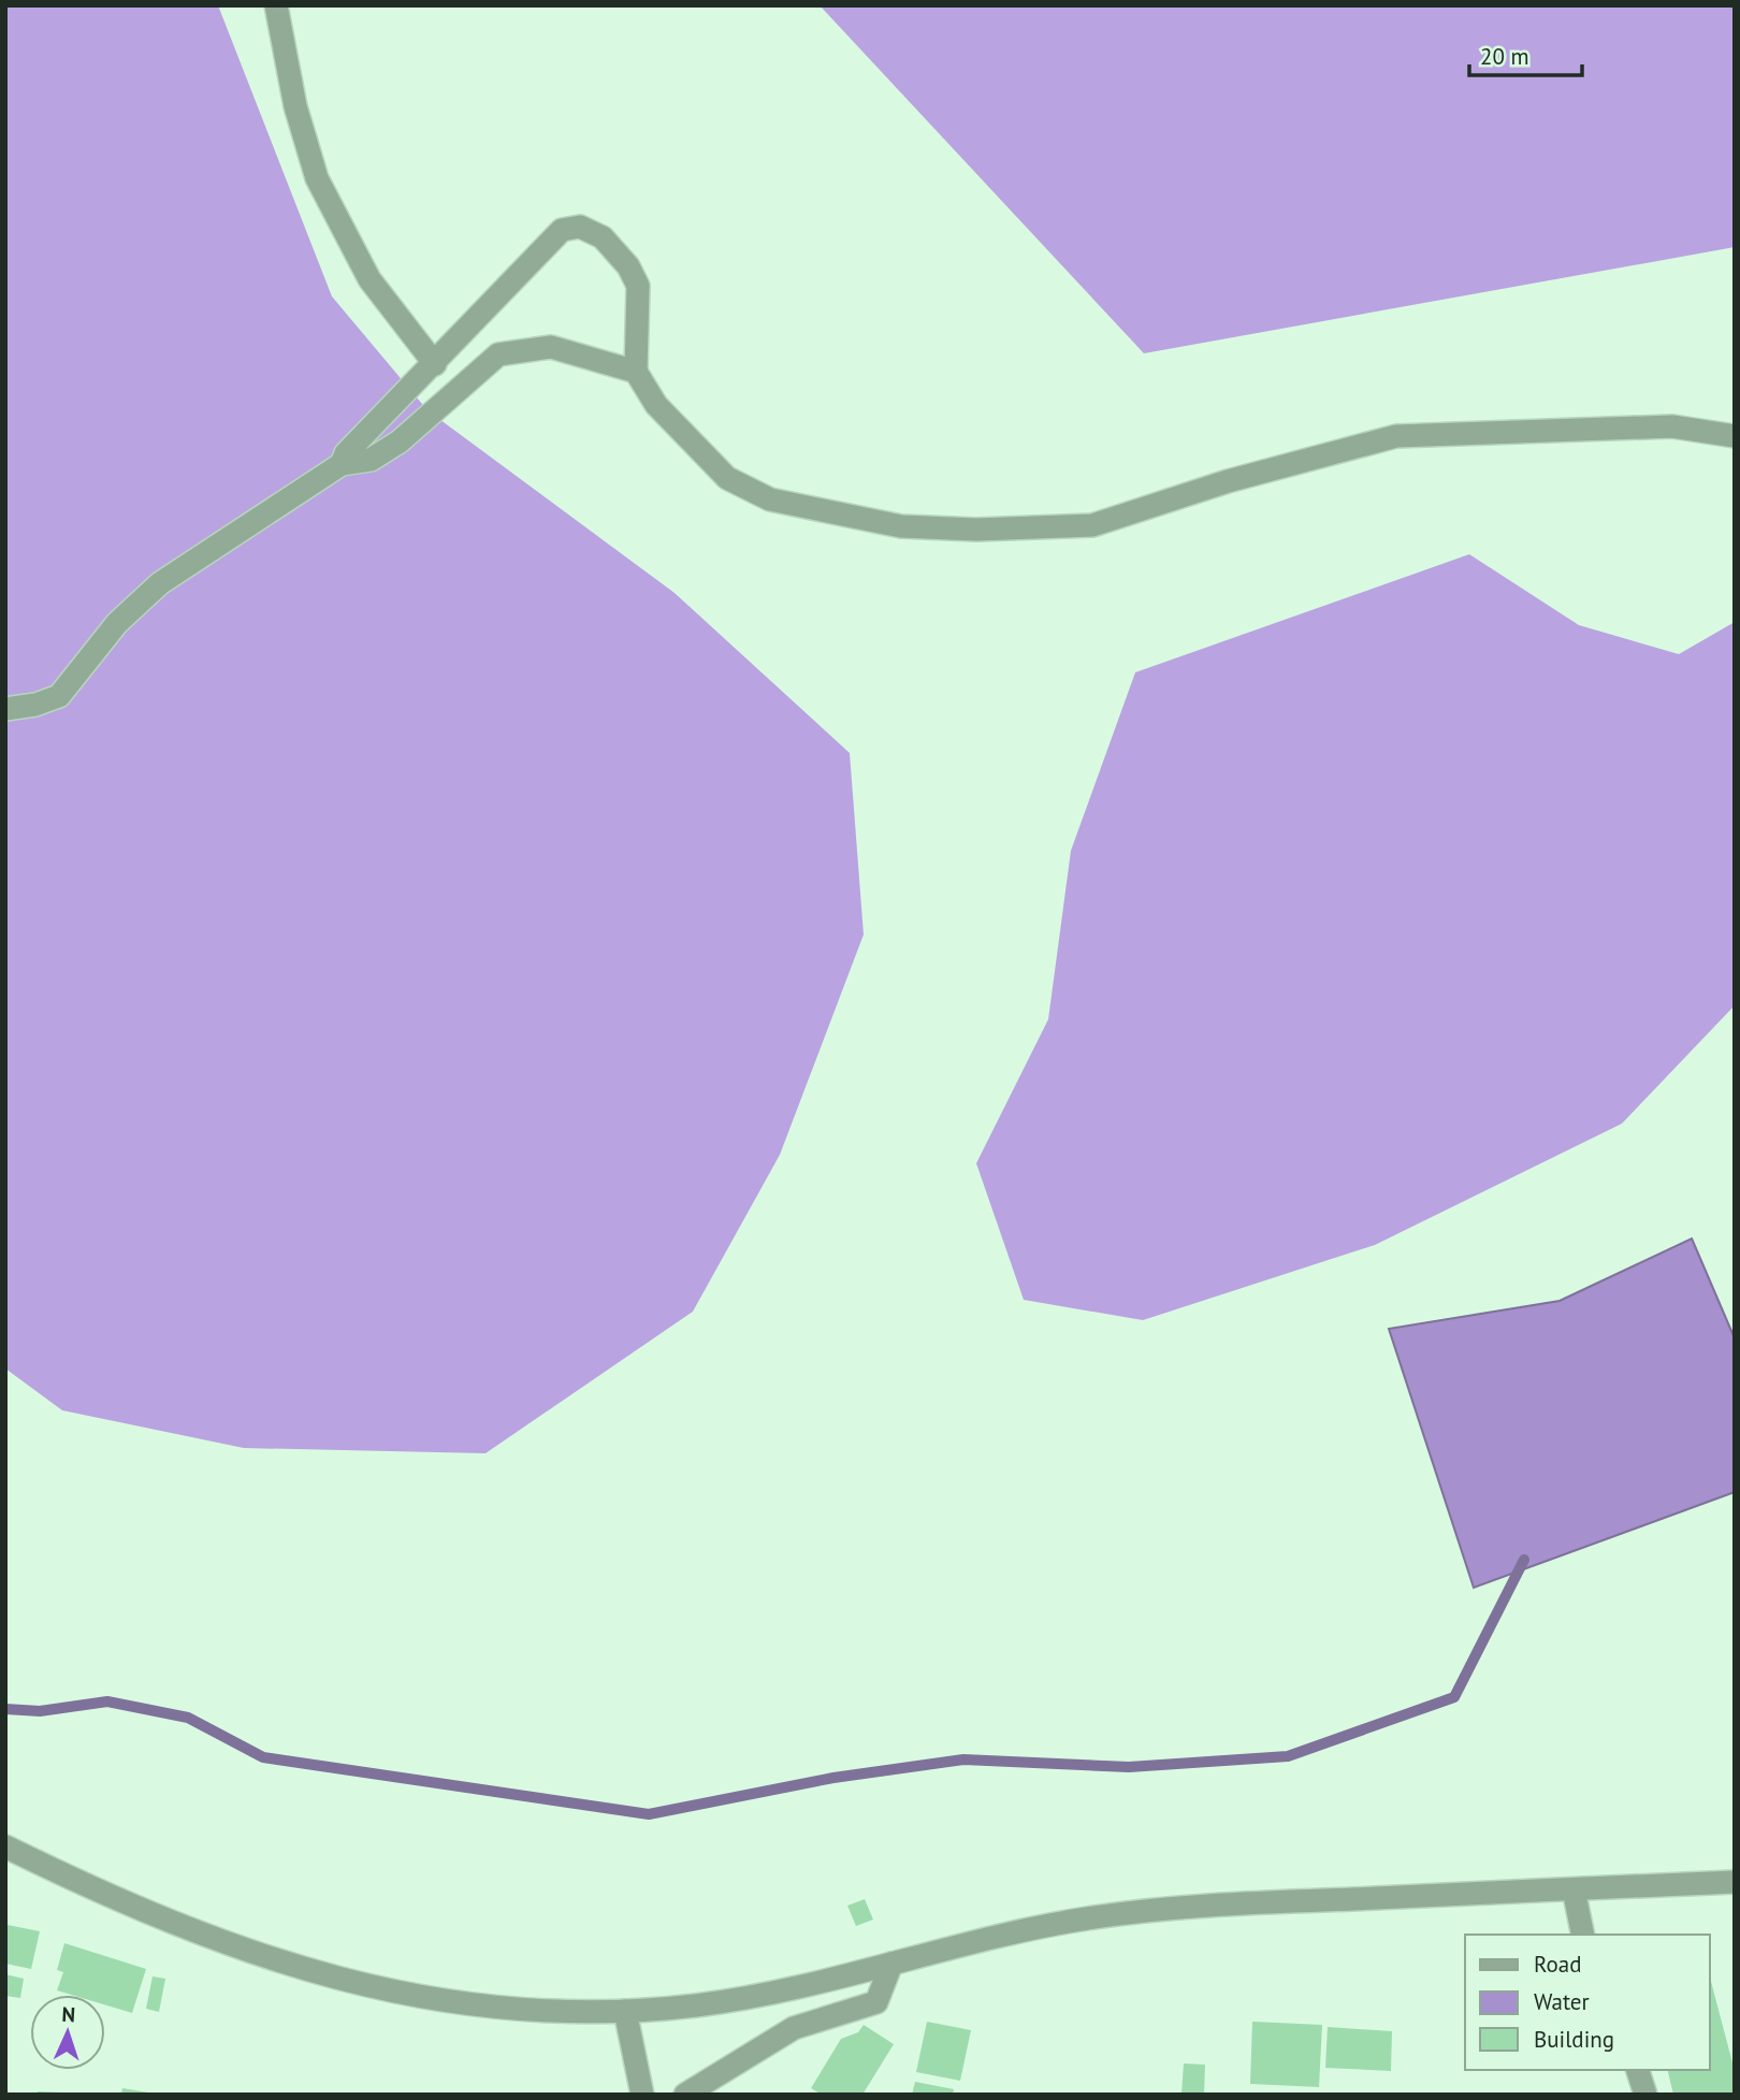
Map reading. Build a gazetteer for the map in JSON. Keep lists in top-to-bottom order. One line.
{"legend":["Road","Water","Building"],"scale_bar":"20 m","north":"top"}
